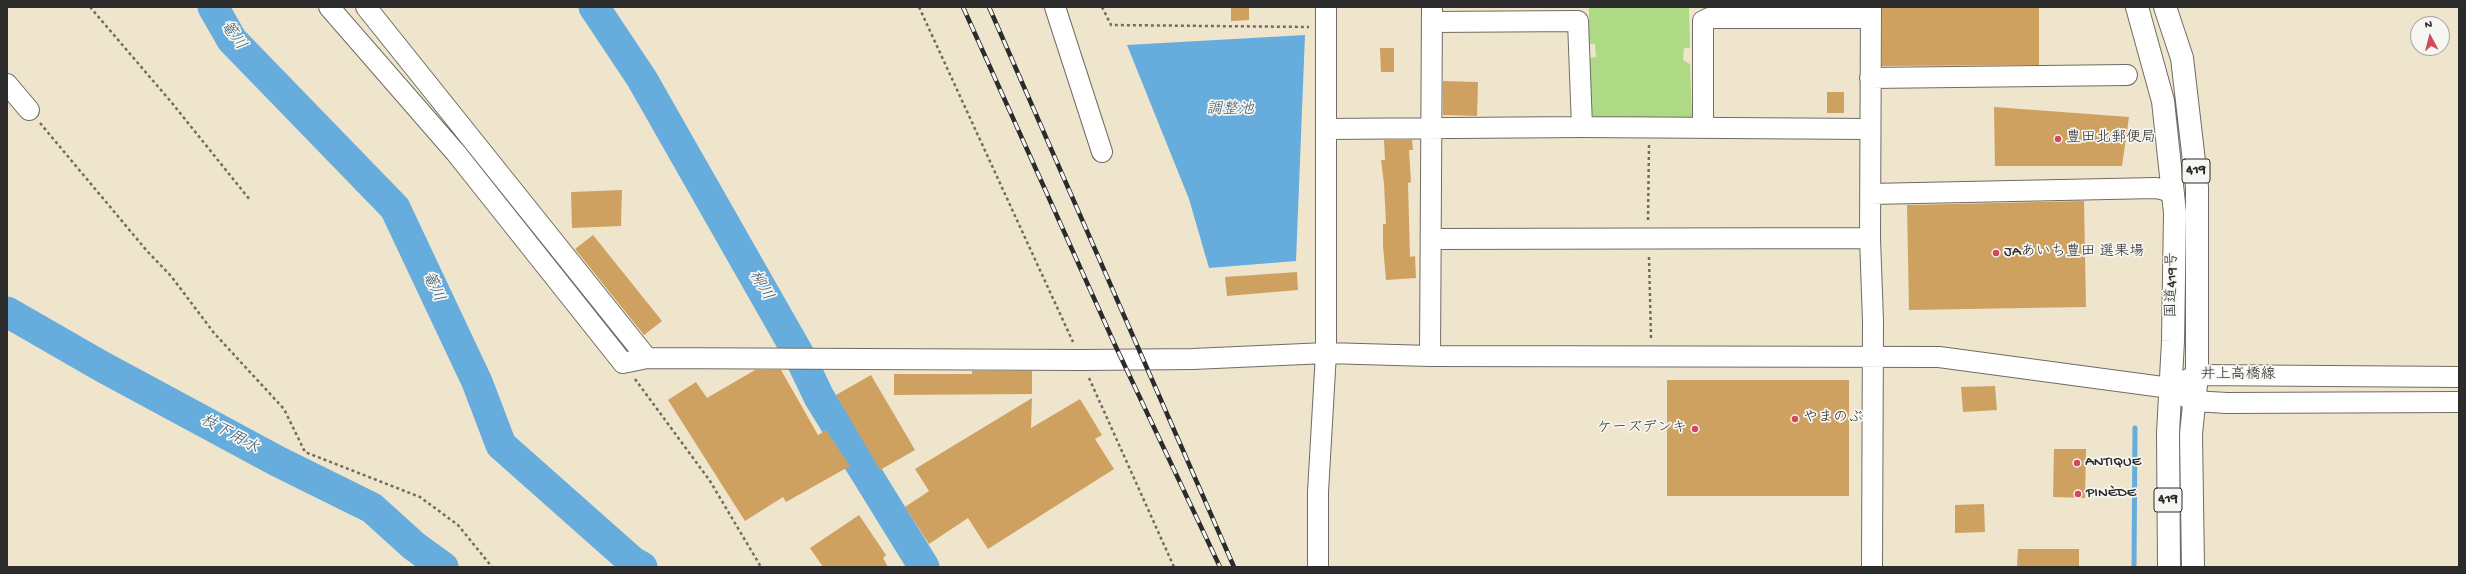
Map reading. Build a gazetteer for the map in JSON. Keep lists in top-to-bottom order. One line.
{"streets":{"highway":["419","国道419号"],"street":["井上高橋線"]},"crossings":[["国道419号","井上高橋線"]],"water":["篭川","調整池","柳川","枝下用水"],"places":["豊田北郵便局","JAあいち豊田 選果場","やまのぶ","ケーズデンキ","ANTIQUE","PINÈDE"],"north":"top"}
